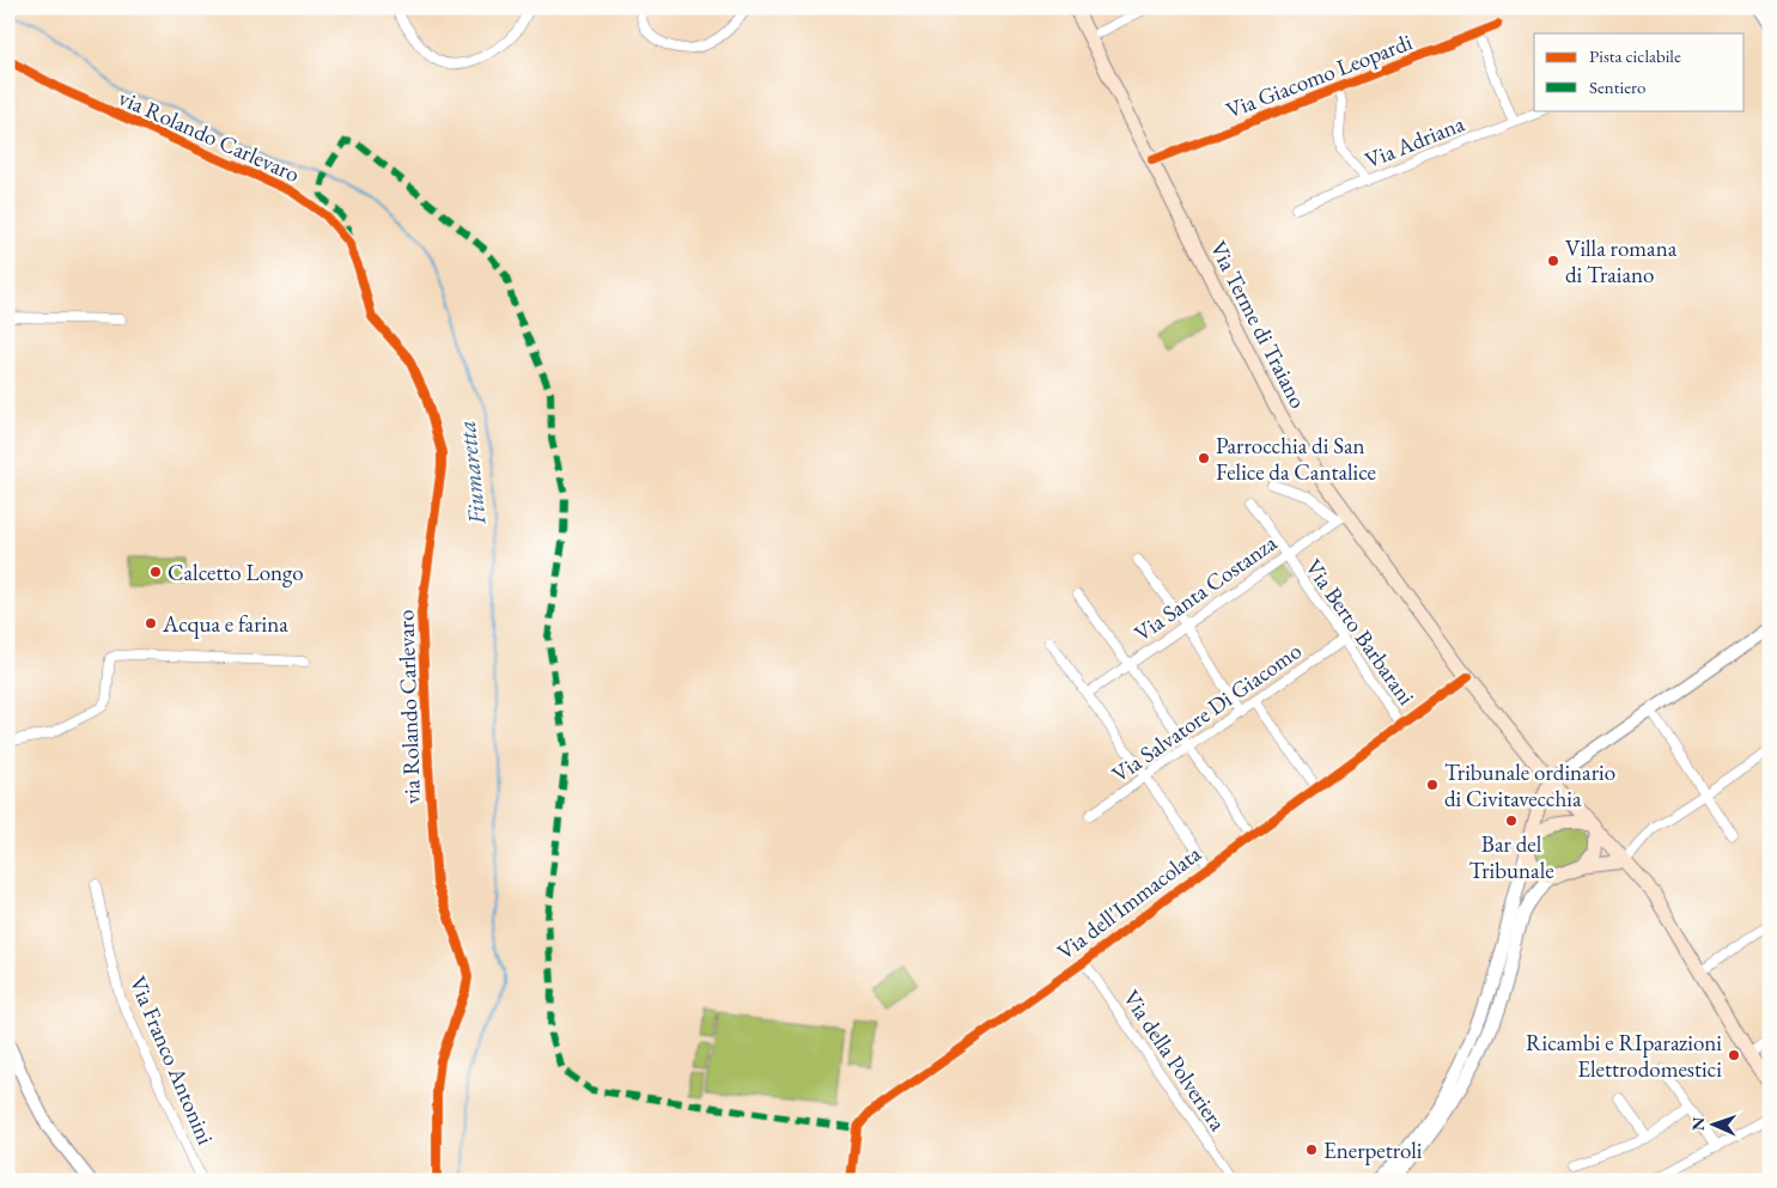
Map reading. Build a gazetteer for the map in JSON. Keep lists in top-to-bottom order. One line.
{"streets":{"main road":["Via Terme di Traiano"],"street":["Via Giacomo Leopardi","via Rolando Carlevaro","Via Adriana","Via Santa Costanza","Via Berto Barbarani","Via Salvatore Di Giacomo","Via dell'Immacolata","Via Franco Antonini","Via della Polveriera"]},"crossings":[["Via Giacomo Leopardi","Via Terme di Traiano"],["Via Terme di Traiano","Via Santa Costanza"],["Via Terme di Traiano","Via dell'Immacolata"],["Via Santa Costanza","Via Berto Barbarani"],["Via Berto Barbarani","Via Salvatore Di Giacomo"],["Via Berto Barbarani","Via dell'Immacolata"],["Via dell'Immacolata","Via della Polveriera"]],"water":["Fiumaretta"],"places":["Villa romana di Traiano","Parrocchia di San Felice da Cantalice","Calcetto Longo","Acqua e farina","Tribunale ordinario di Civitavecchia","Bar del Tribunale","Ricambi e RIparazioni Elettrodomestici","Enerpetroli"],"legend":["Pista ciclabile","Sentiero"],"north":"left"}
